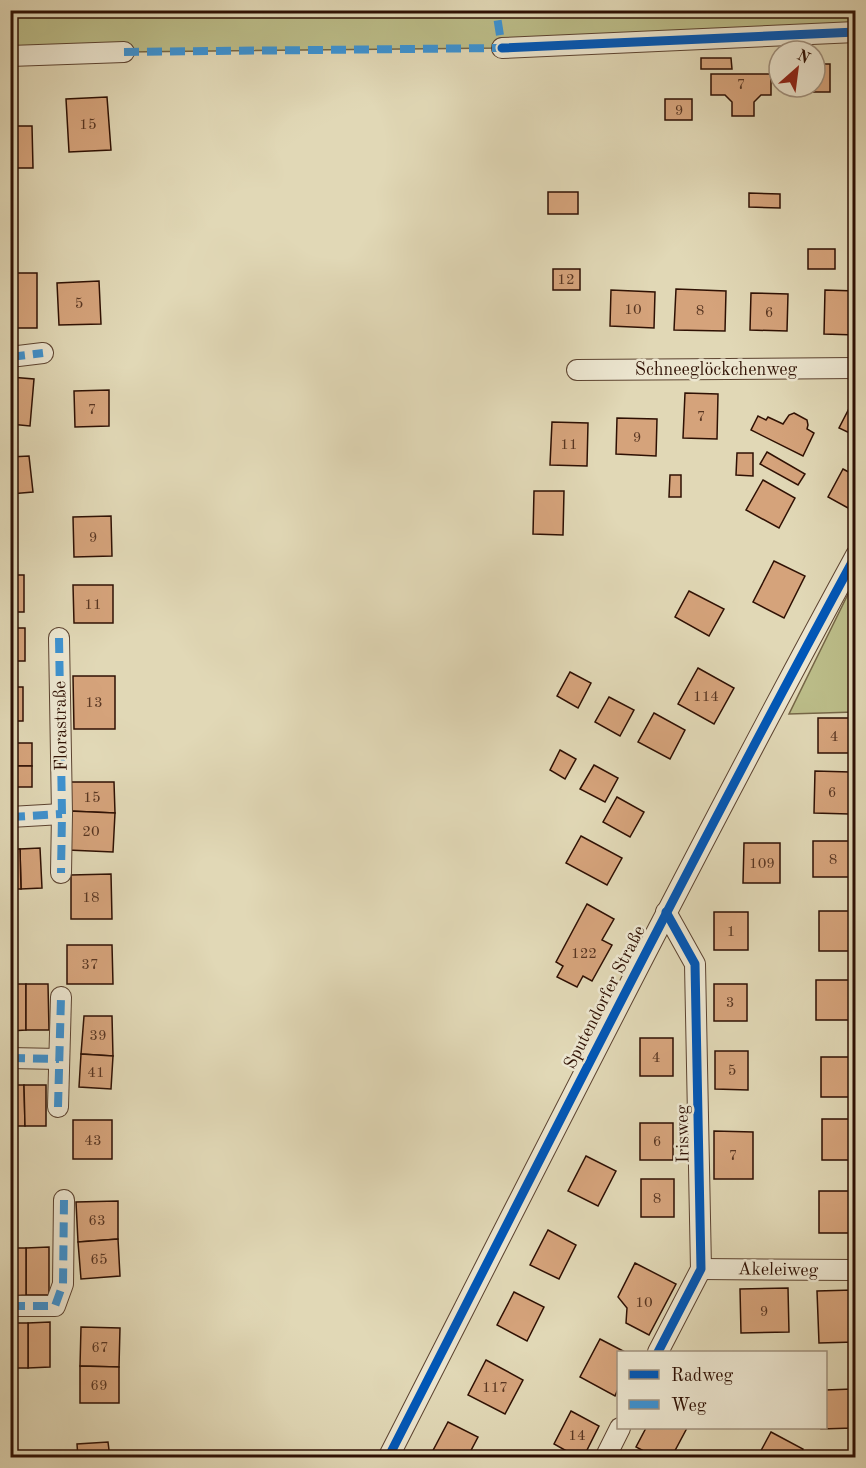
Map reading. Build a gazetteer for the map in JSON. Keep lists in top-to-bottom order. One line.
{"streets":{"street":["Schneeglöckchenweg","Florastraße","Sputendorfer Straße","Irisweg","Akeleiweg"]},"crossings":[["Sputendorfer Straße","Irisweg"],["Irisweg","Akeleiweg"]],"house_numbers":["7","9","15","12","5","10","8","6","7","7","9","11","9","11","114","13","4","6","15","20","8","109","18","1","122","37","3","39","4","5","41","43","6","7","8","63","65","10","9","67","69","117","14"],"legend":["Radweg","Weg"],"north":"top right"}
